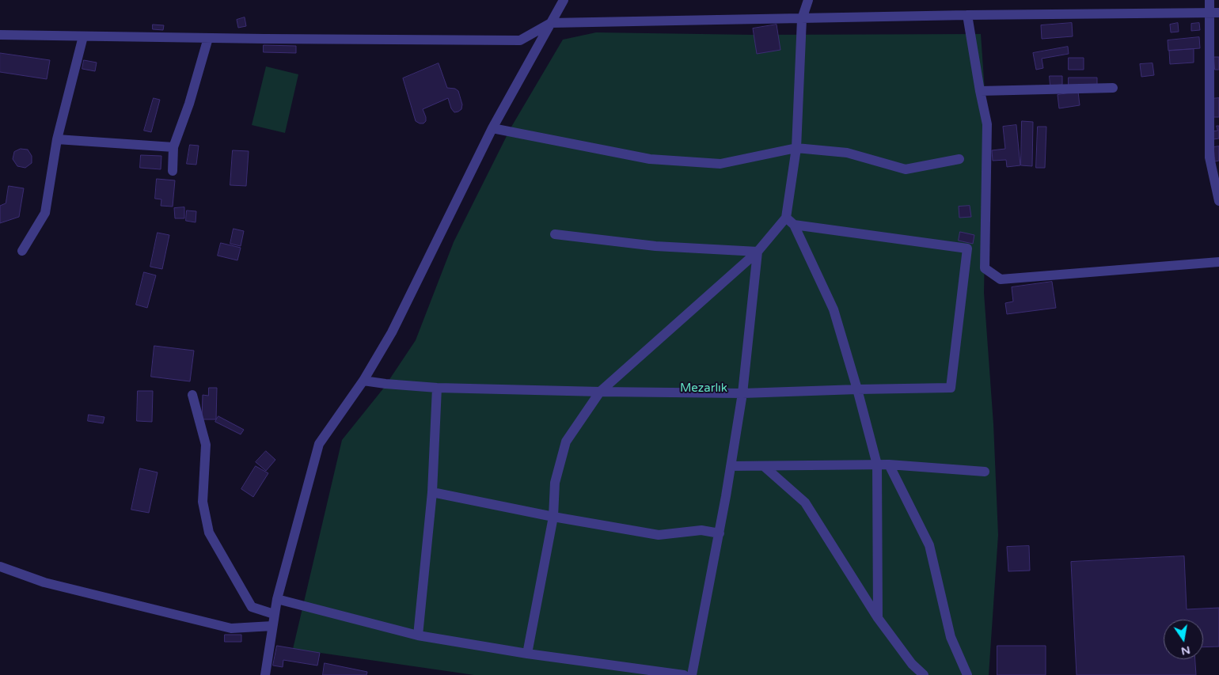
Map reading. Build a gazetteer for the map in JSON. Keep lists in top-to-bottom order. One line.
{"parks":["Mezarlık"],"north":"bottom"}
